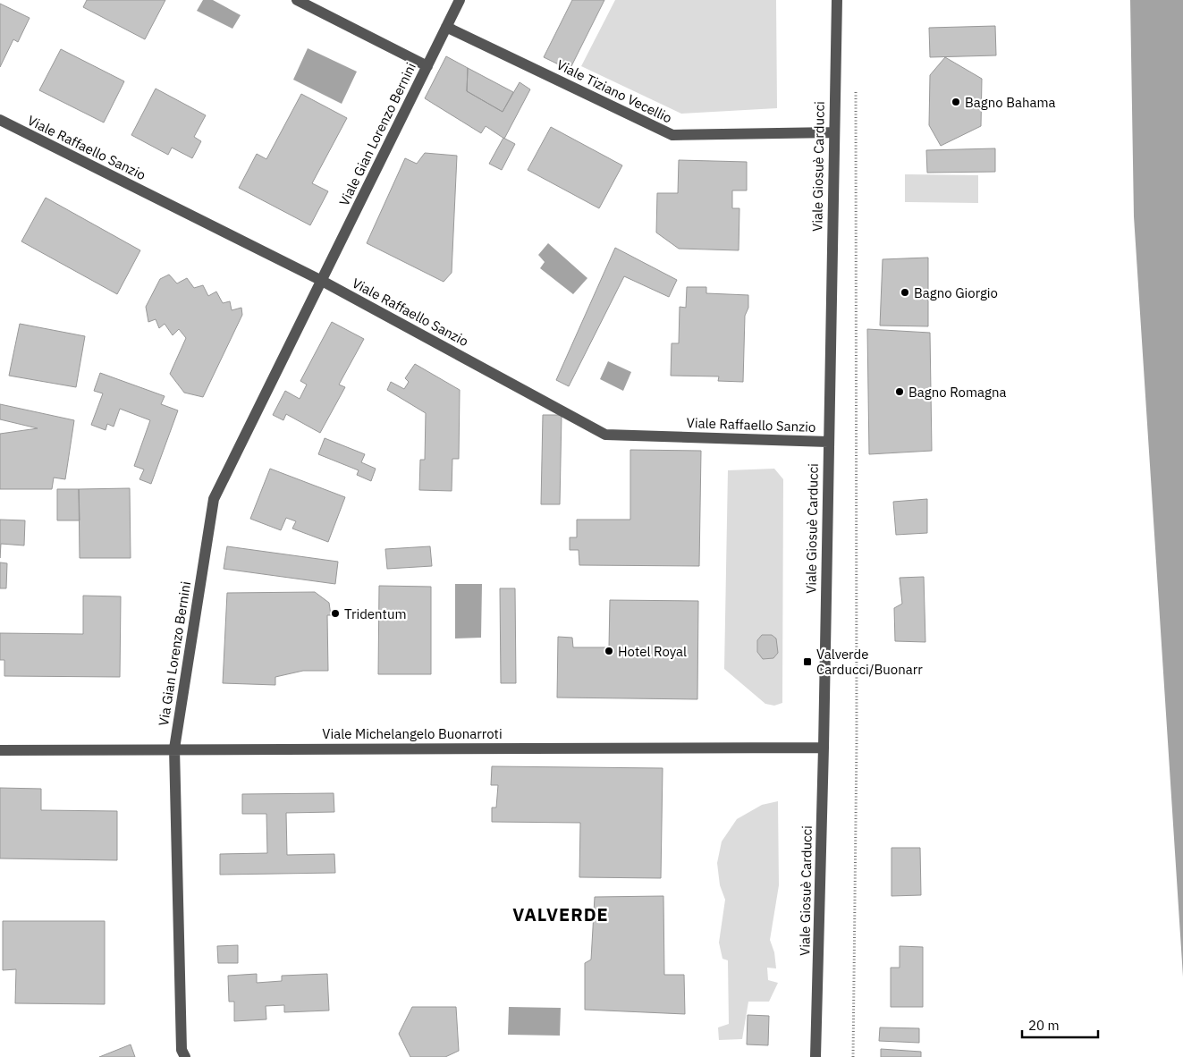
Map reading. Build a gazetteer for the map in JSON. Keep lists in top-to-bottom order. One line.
{"streets":{"street":["Viale Tiziano Vecellio","Viale Gian Lorenzo Bernini","Viale Raffaello Sanzio","Viale Giosuè Carducci","Via Gian Lorenzo Bernini","Viale Michelangelo Buonarroti"]},"crossings":[["Viale Tiziano Vecellio","Viale Gian Lorenzo Bernini"],["Viale Tiziano Vecellio","Viale Giosuè Carducci"],["Viale Gian Lorenzo Bernini","Viale Raffaello Sanzio"],["Viale Gian Lorenzo Bernini","Via Gian Lorenzo Bernini"],["Viale Raffaello Sanzio","Viale Giosuè Carducci"],["Viale Raffaello Sanzio","Via Gian Lorenzo Bernini"],["Viale Giosuè Carducci","Viale Michelangelo Buonarroti"],["Via Gian Lorenzo Bernini","Viale Michelangelo Buonarroti"]],"districts":["VALVERDE"],"places":{"other":["Bagno Bahama","Bagno Giorgio","Bagno Romagna","Tridentum","Hotel Royal"],"transit":["Valverde Carducci/Buonarr"]},"scale_bar":"20 m"}
